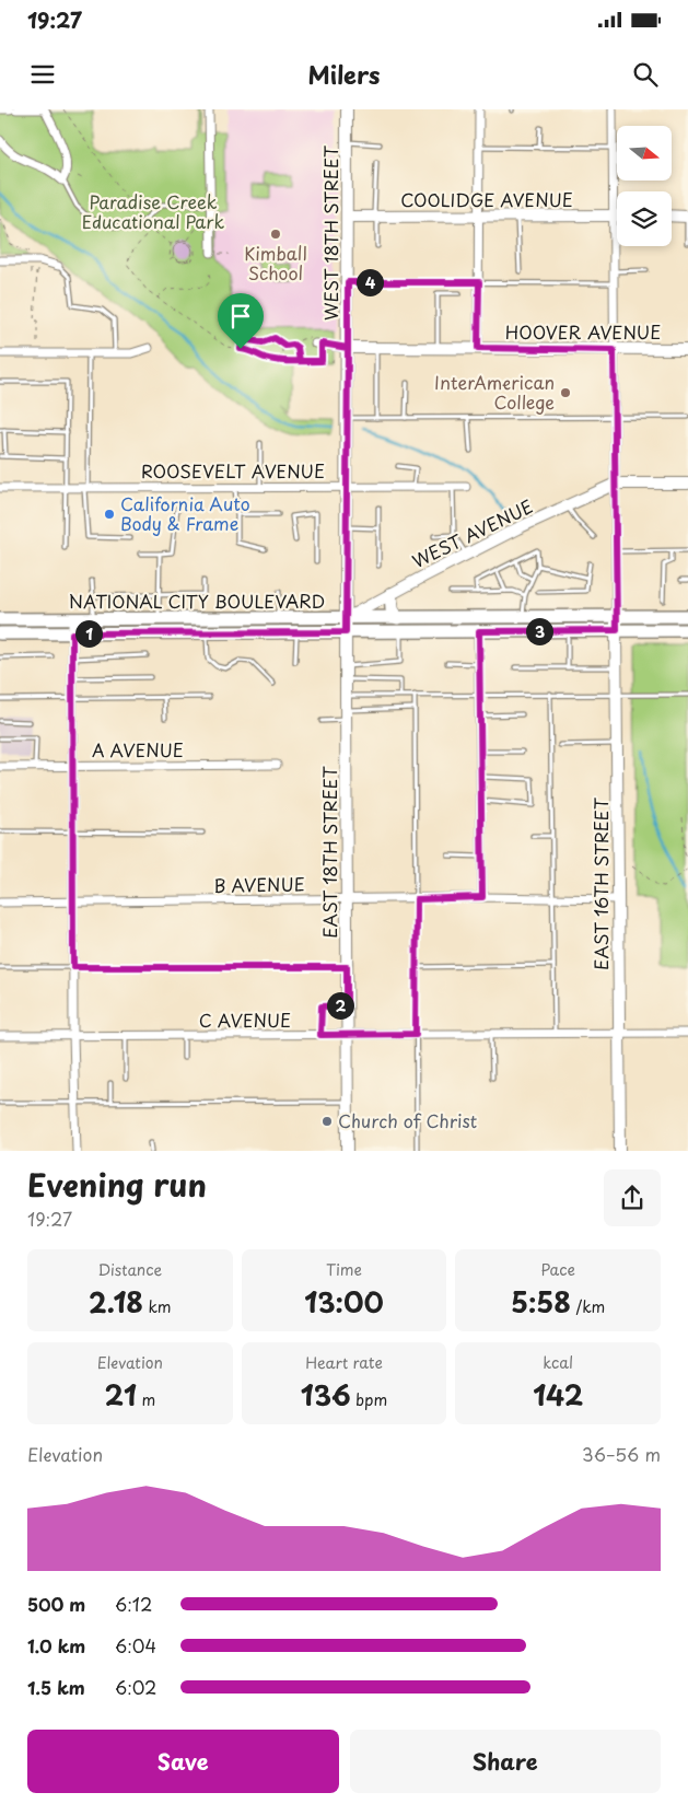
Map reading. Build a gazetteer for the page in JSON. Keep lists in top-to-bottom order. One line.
{"streets":{"main road":["NATIONAL CITY BOULEVARD"],"street":["COOLIDGE AVENUE","WEST 18TH STREET","HOOVER AVENUE","ROOSEVELT AVENUE","WEST AVENUE","A AVENUE","EAST 18TH STREET","EAST 16TH STREET","B AVENUE","C AVENUE"]},"crossings":[["COOLIDGE AVENUE","WEST 18TH STREET"],["WEST 18TH STREET","HOOVER AVENUE"],["WEST 18TH STREET","ROOSEVELT AVENUE"],["WEST 18TH STREET","WEST AVENUE"],["WEST 18TH STREET","NATIONAL CITY BOULEVARD"],["WEST 18TH STREET","EAST 18TH STREET"],["WEST AVENUE","NATIONAL CITY BOULEVARD"],["WEST AVENUE","EAST 18TH STREET"],["NATIONAL CITY BOULEVARD","EAST 18TH STREET"],["NATIONAL CITY BOULEVARD","EAST 16TH STREET"],["EAST 18TH STREET","B AVENUE"],["EAST 18TH STREET","C AVENUE"],["EAST 16TH STREET","B AVENUE"],["EAST 16TH STREET","C AVENUE"]],"parks":["Paradise Creek Educational Park"],"places":["Kimball School","InterAmerican College","California Auto Body & Frame","Church of Christ"],"north":"right","page":{"status":"19:27","header":"Milers","pins":["4","3","1","2"],"heading":["Evening run","19:27"],"stats":[["Distance","2.18 km"],["Time","13:00"],["Pace","5:58 /km"],["Elevation","21 m"],["Heart rate","136 bpm"],["kcal","142"]],"chart":["Elevation","36–56 m"],"list":[{"name":"500 m","note":"6:12"},{"name":"1.0 km","note":"6:04"},{"name":"1.5 km","note":"6:02"}],"buttons":["Save","Share"]}}
